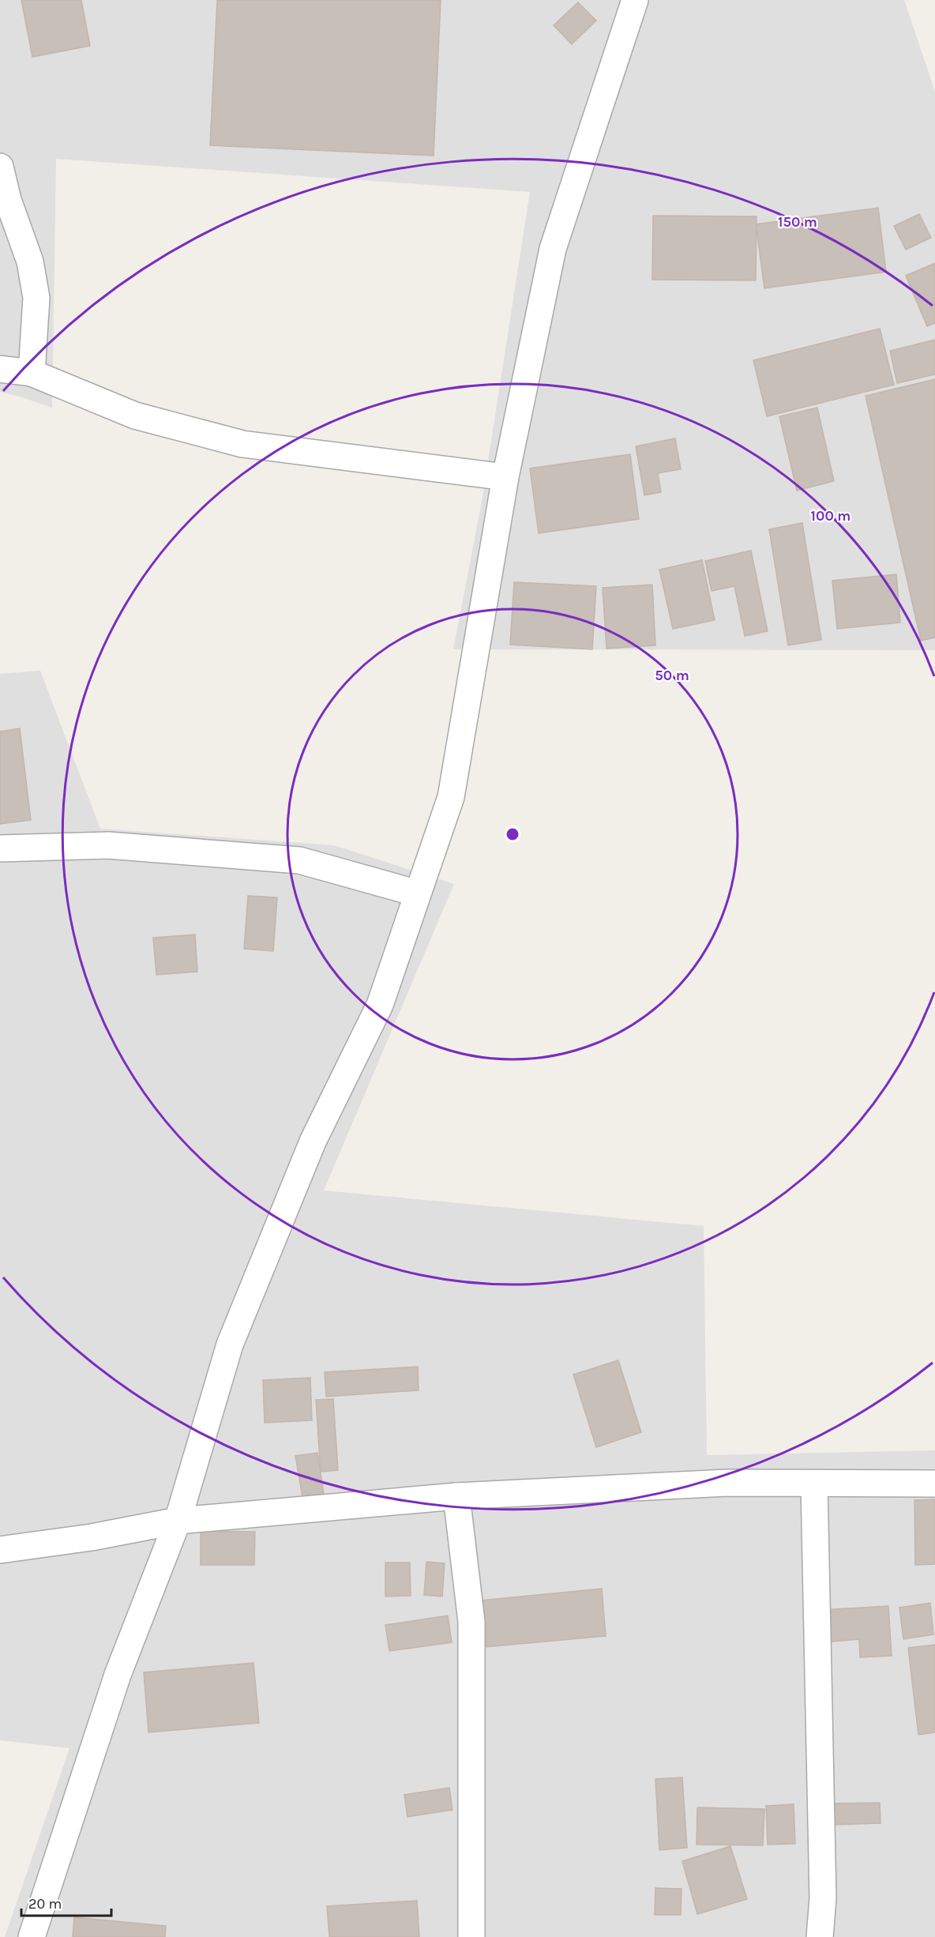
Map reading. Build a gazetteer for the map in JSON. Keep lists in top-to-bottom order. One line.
{"scale_bar":"20 m","rings":["150 m","100 m","50 m"]}
